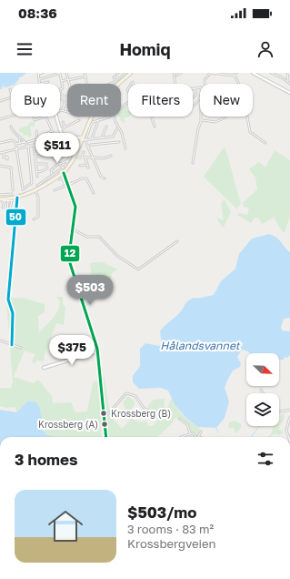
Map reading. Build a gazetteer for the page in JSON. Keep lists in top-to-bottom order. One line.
{"water":["Hålandsvannet"],"places":["Krossberg (B)","Krossberg (A)"],"lines":["transit line 12","transit line 50"],"north":"bottom right","page":{"status":"08:36","header":"Homiq","chip":["Buy","Rent","Filters","New"],"price":["$511","$503","$375"],"heading":"3 homes","list":[{"name":"$503/mo","note":"3 rooms · 83 m² · Krossbergveien"}]}}
